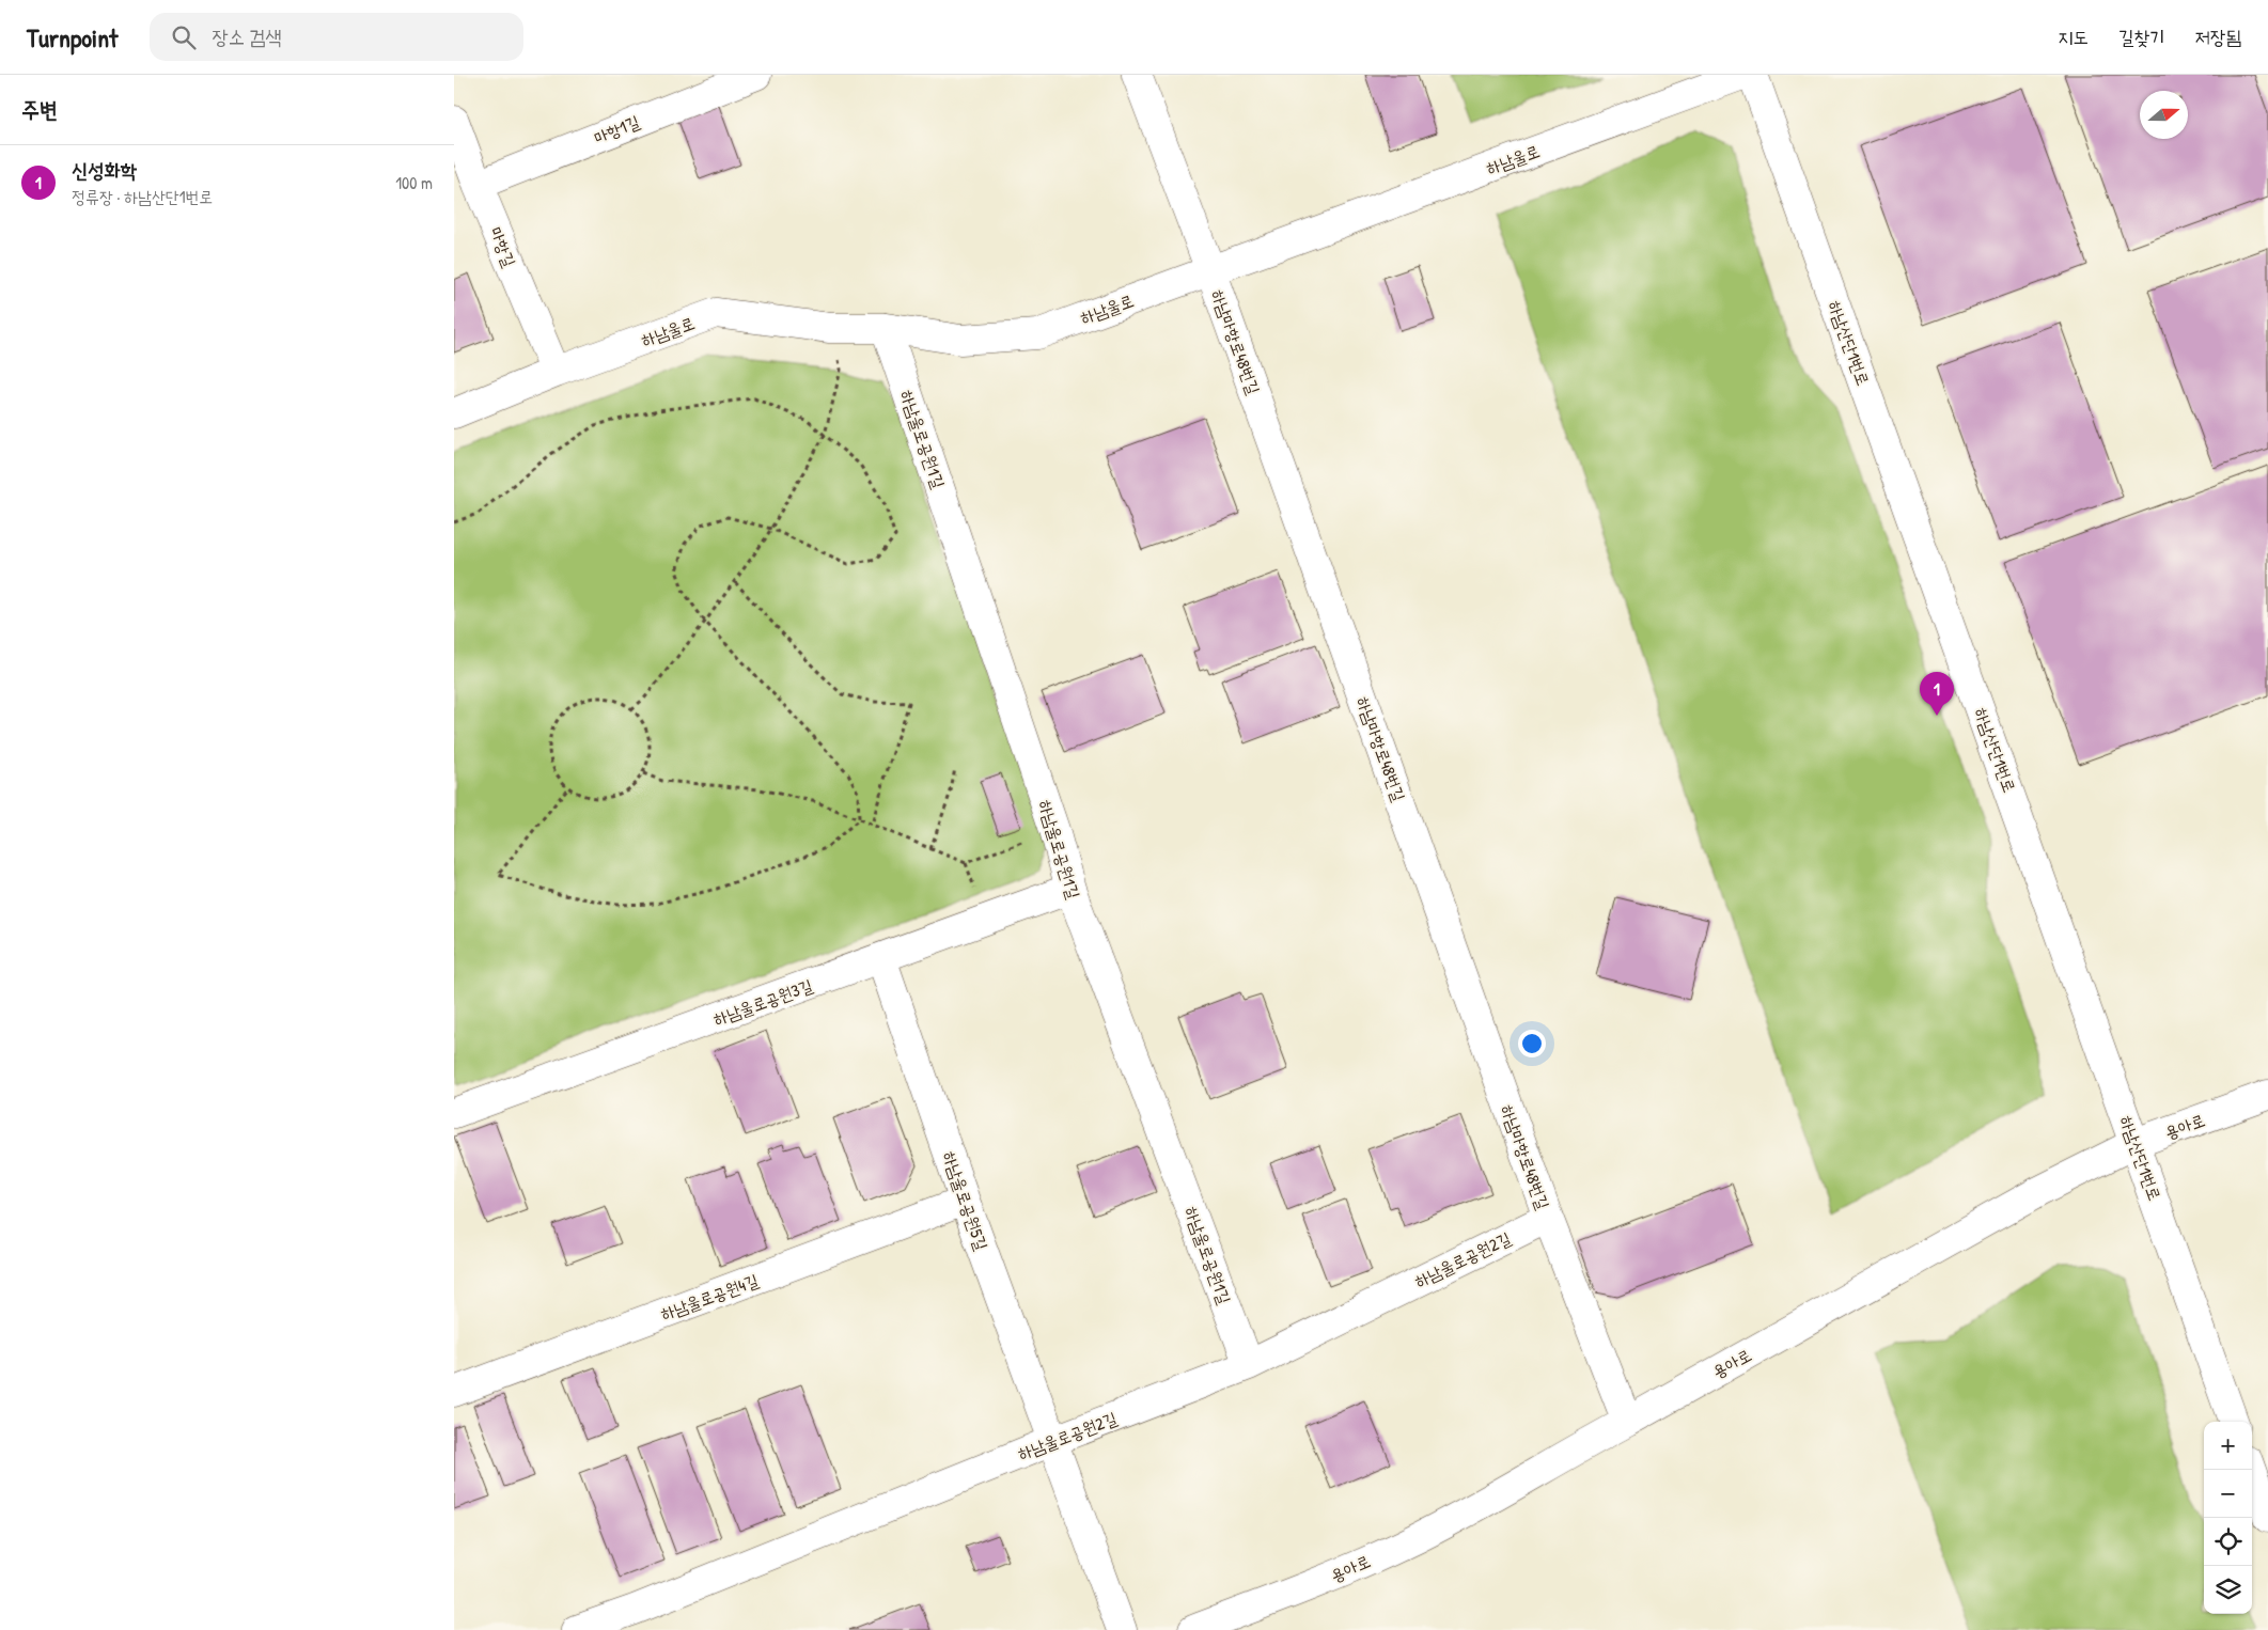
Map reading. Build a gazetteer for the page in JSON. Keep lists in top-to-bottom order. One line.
{"streets":{"street":["마항1길","하남울로","마항길","하남마항로48번길","하남산단1번로","하남울로공원1길","하남울로공원3길","용아로","하남울로공원5길","하남울로공원2길","하남울로공원4길"]},"crossings":[["마항1길","마항길"],["하남울로","마항길"],["하남울로","하남마항로48번길"],["하남울로","하남울로공원1길"],["하남마항로48번길","용아로"],["하남마항로48번길","하남울로공원2길"],["하남산단1번로","용아로"],["하남울로공원1길","하남울로공원3길"],["하남울로공원1길","하남울로공원2길"],["하남울로공원3길","하남울로공원5길"],["하남울로공원5길","하남울로공원2길"],["하남울로공원5길","하남울로공원4길"]],"north":"right","page":{"header":"Turnpoint","search":"장소 검색","nav":["지도","길찾기","저장됨"],"heading":"주변","list":[{"mark":"1","name":"신성화학","note":"정류장 · 하남산단1번로","value":"100 m"}],"pins":"1","map_buttons":["+","−"]}}
